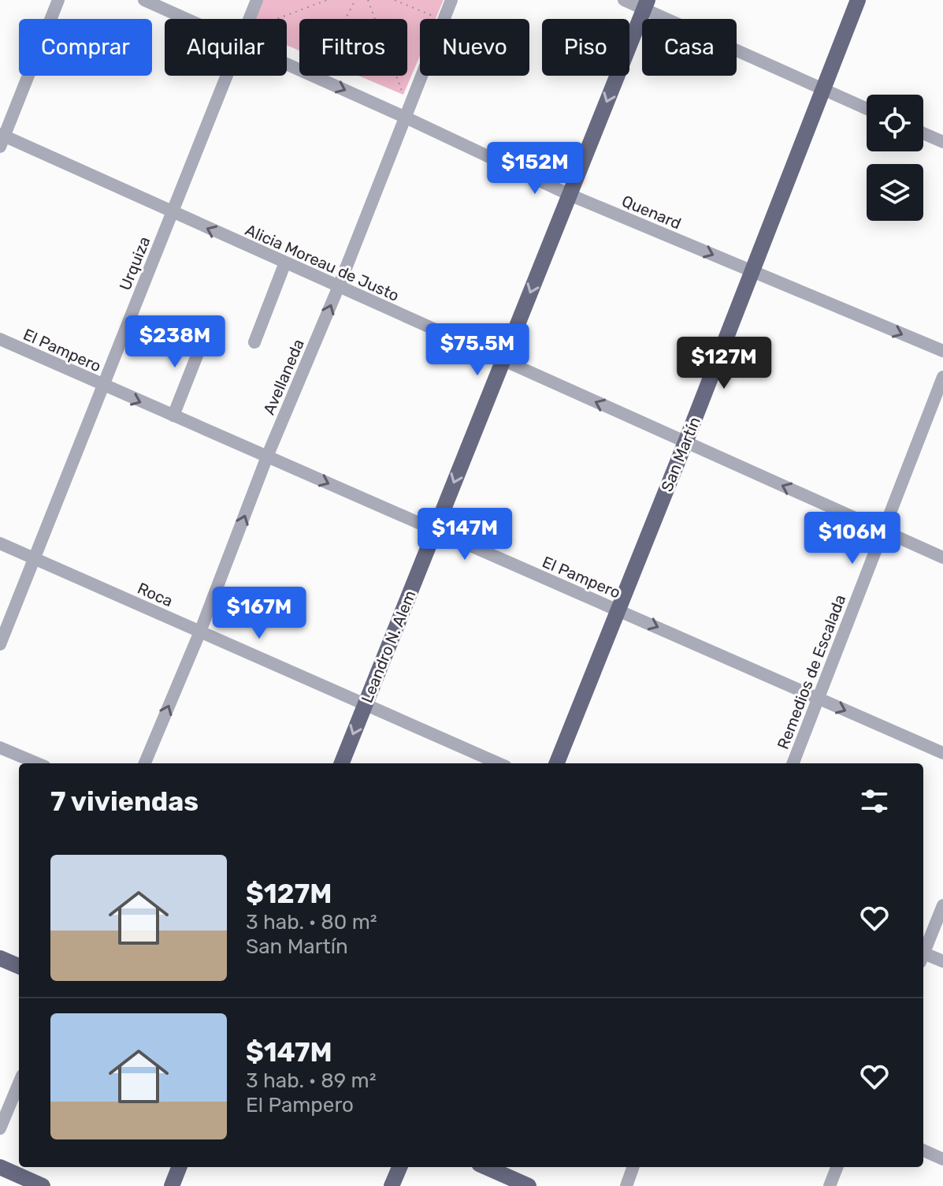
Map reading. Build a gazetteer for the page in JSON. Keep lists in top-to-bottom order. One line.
{"streets":{"main road":["San Martín","Leandro N. Alem"],"street":["Quenard","Alicia Moreau de Justo","Urquiza","El Pampero","Avellaneda","Roca","Remedios de Escalada"]},"crossings":[["Quenard","Avellaneda"],["Quenard","San Martín"],["Quenard","Leandro N. Alem"],["Alicia Moreau de Justo","Urquiza"],["Alicia Moreau de Justo","Avellaneda"],["Alicia Moreau de Justo","San Martín"],["Alicia Moreau de Justo","Leandro N. Alem"],["Alicia Moreau de Justo","Remedios de Escalada"],["Urquiza","El Pampero"],["Urquiza","Roca"],["El Pampero","Avellaneda"],["El Pampero","San Martín"],["El Pampero","Leandro N. Alem"],["El Pampero","Remedios de Escalada"],["Avellaneda","Roca"],["Roca","Leandro N. Alem"]],"one_way":["Quenard","Alicia Moreau de Justo","El Pampero","Leandro N. Alem"],"page":{"chip":["Comprar","Alquilar","Filtros","Nuevo","Piso","Casa"],"price":["$152M","$238M","$75.5M","$127M","$147M","$106M","$167M"],"heading":"7 viviendas","list":[{"name":"$127M","note":"3 hab. · 80 m² · San Martín"},{"name":"$147M","note":"3 hab. · 89 m² · El Pampero"}]}}
